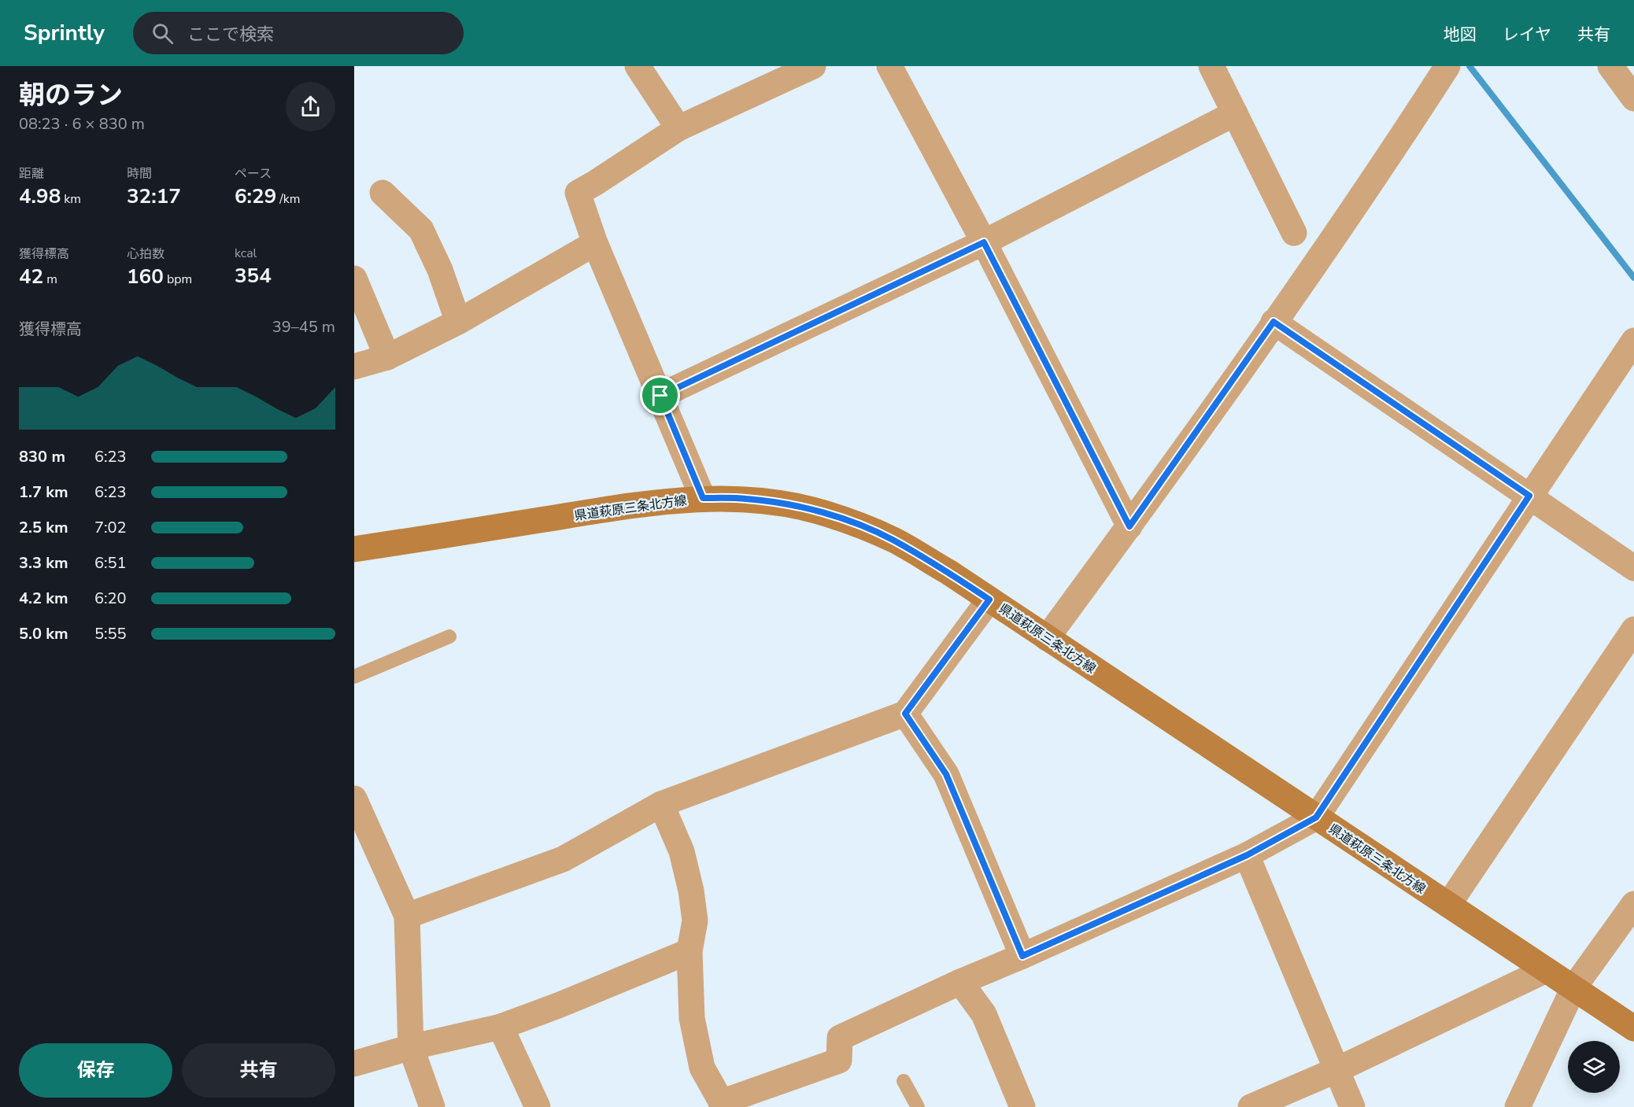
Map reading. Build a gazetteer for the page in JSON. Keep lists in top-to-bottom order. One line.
{"streets":{"main road":["県道萩原三条北方線"]},"page":{"header":"Sprintly","search":"ここで検索","nav":["地図","レイヤ","共有"],"heading":["朝のラン","08:23 · 6 × 830 m"],"stats":[["距離","4.98 km"],["時間","32:17"],["ペース","6:29 /km"],["獲得標高","42 m"],["心拍数","160 bpm"],["kcal","354"]],"chart":["獲得標高","39–45 m"],"list":[{"name":"830 m","note":"6:23"},{"name":"1.7 km","note":"6:23"},{"name":"2.5 km","note":"7:02"},{"name":"3.3 km","note":"6:51"},{"name":"4.2 km","note":"6:20"},{"name":"5.0 km","note":"5:55"}],"buttons":["保存","共有"]}}
